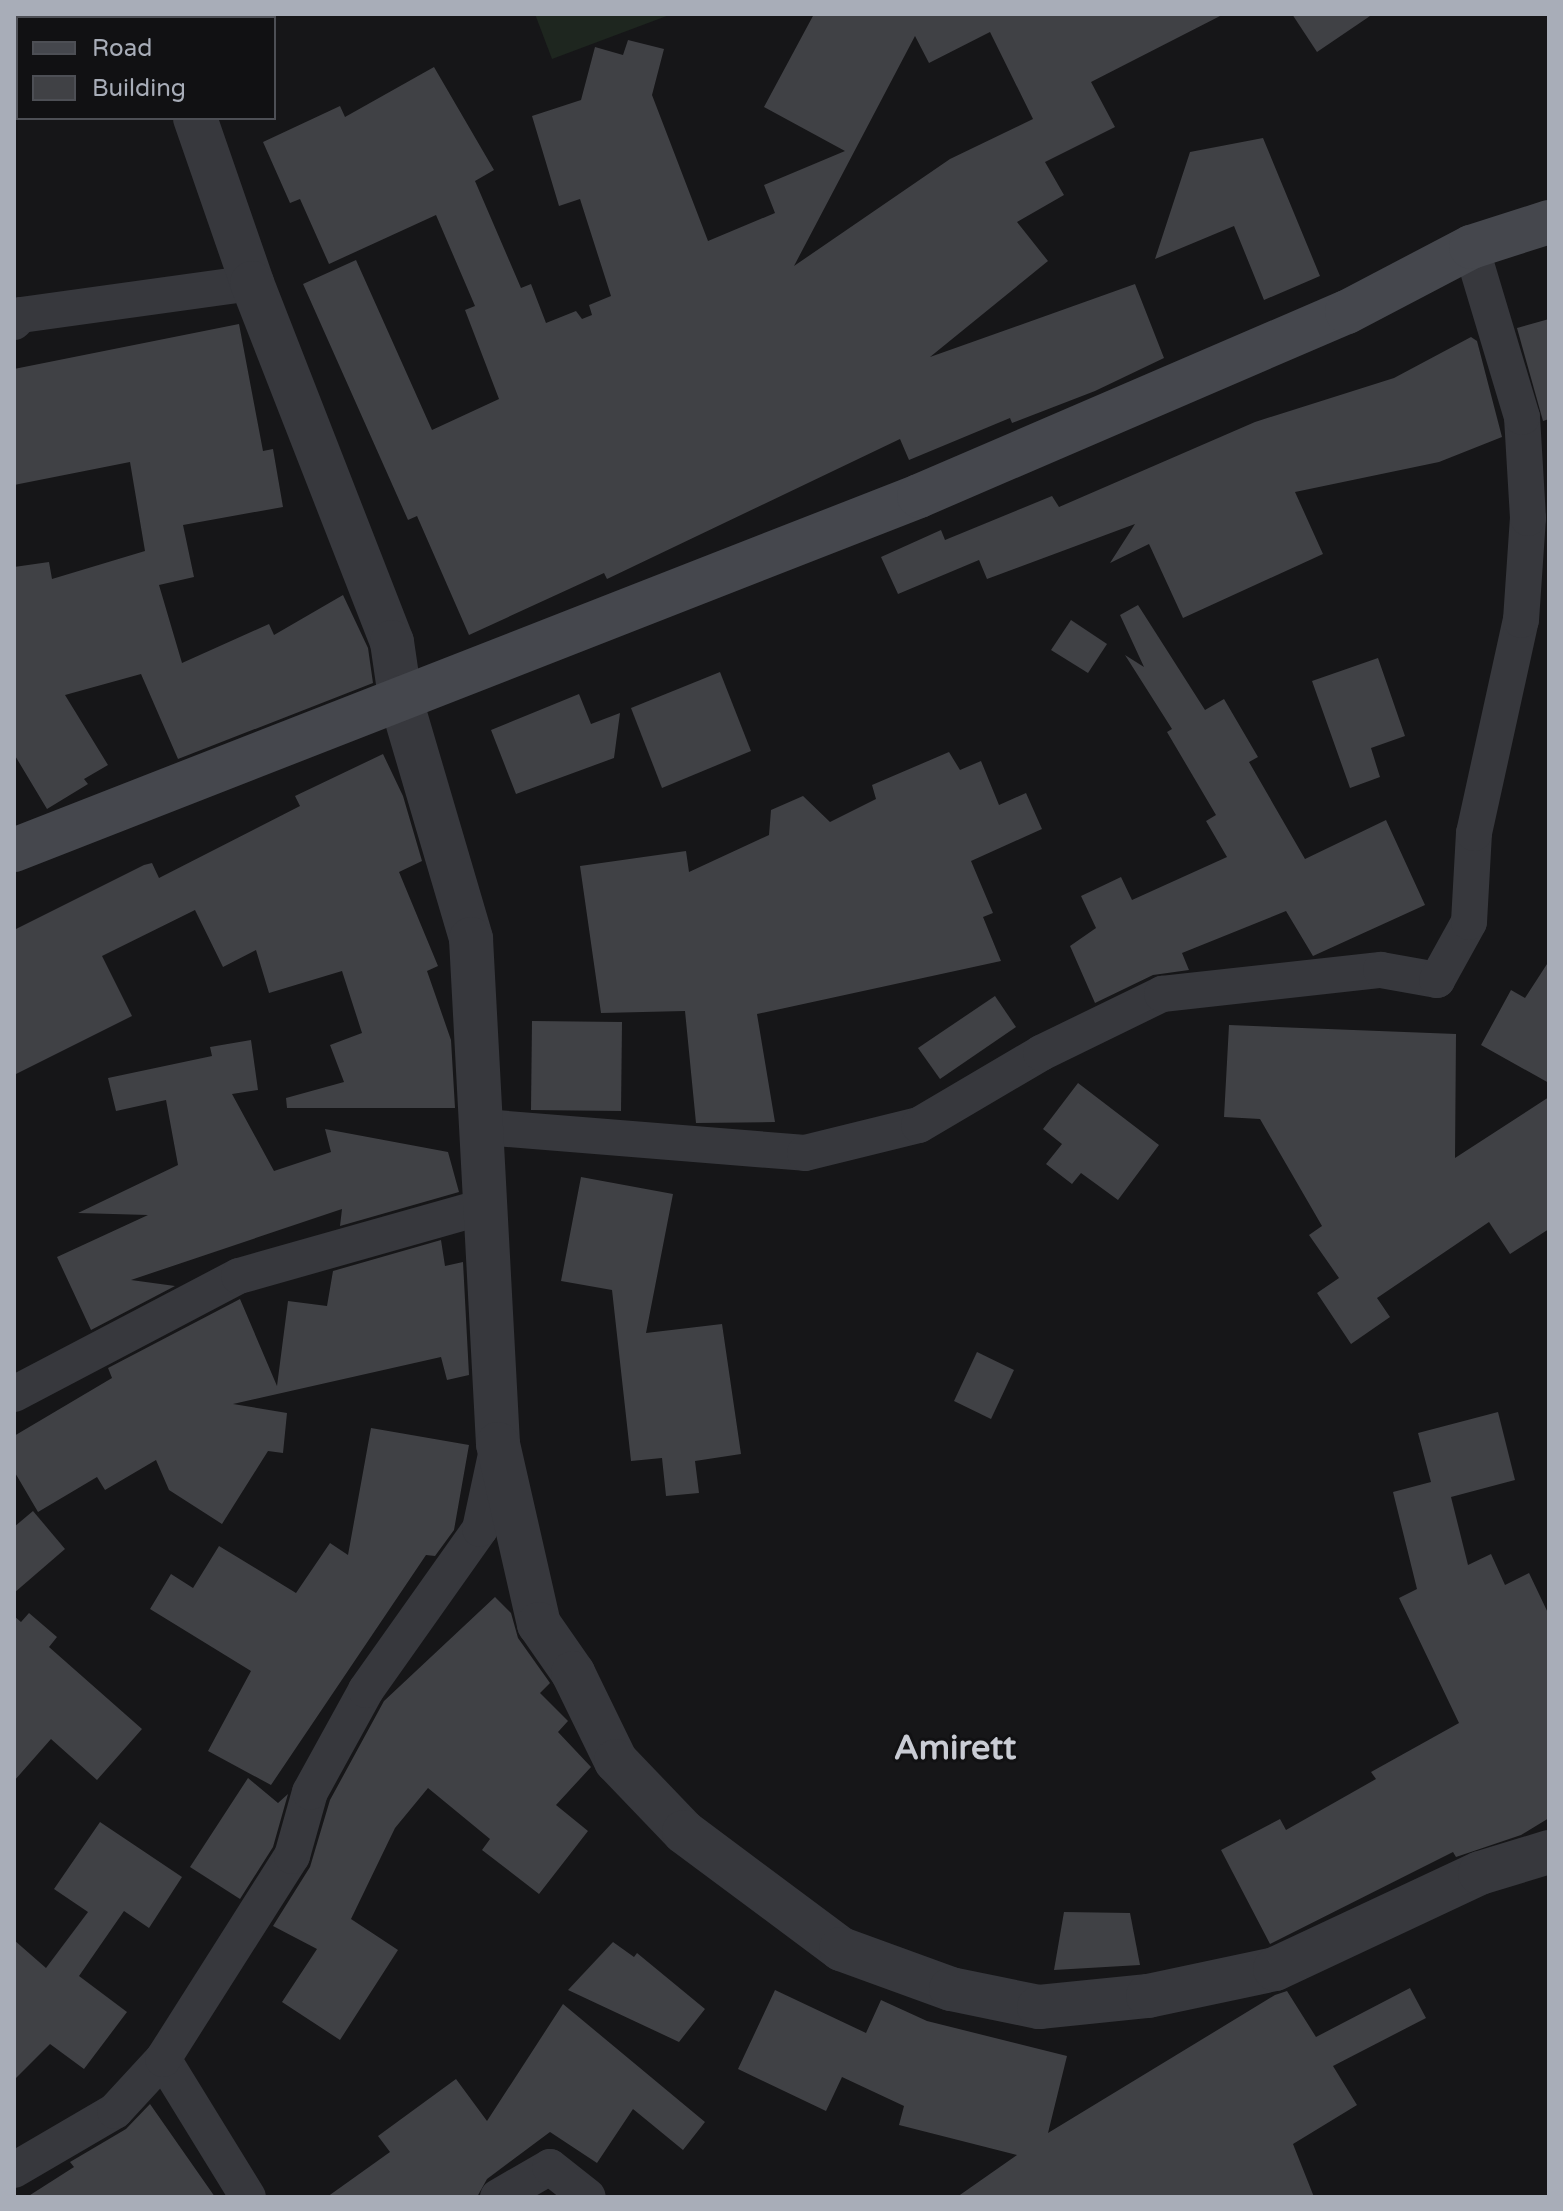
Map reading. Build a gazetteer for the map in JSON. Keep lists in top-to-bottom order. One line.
{"districts":["Amirett"],"legend":["Road","Building"]}
